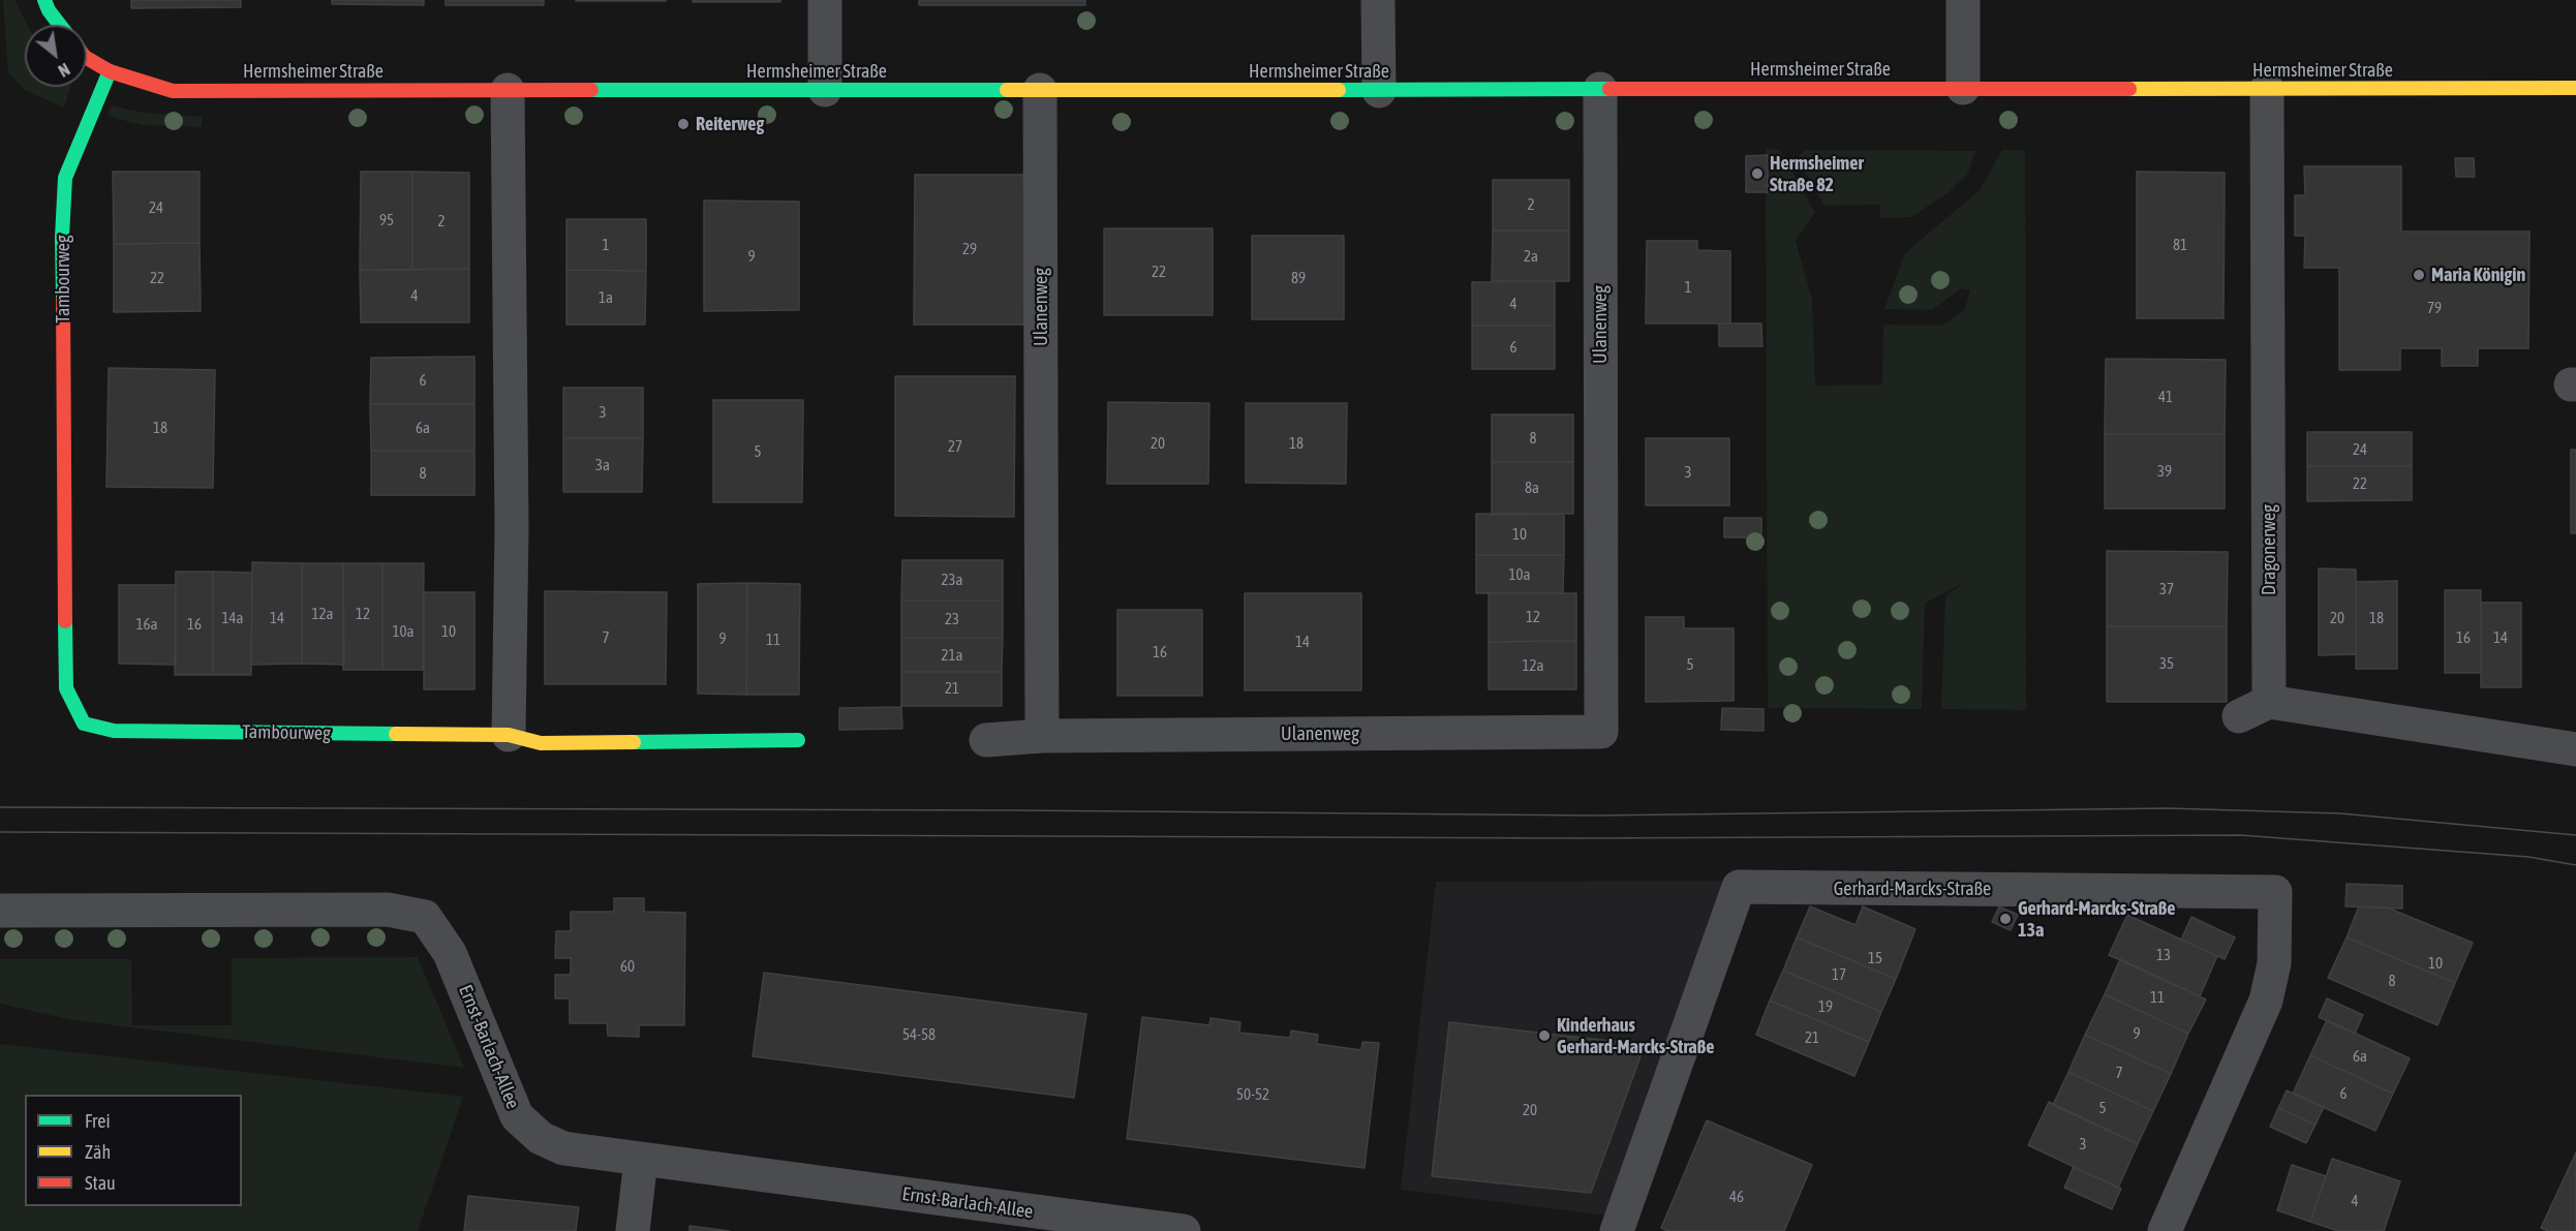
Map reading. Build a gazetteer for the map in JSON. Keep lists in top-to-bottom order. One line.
{"streets":{"street":["Hermsheimer Straße","Tambourweg","Ulanenweg","Dragonerweg","Gerhard-Marcks-Straße","Ernst-Barlach-Allee"]},"crossings":[["Hermsheimer Straße","Tambourweg"],["Hermsheimer Straße","Ulanenweg"],["Hermsheimer Straße","Dragonerweg"]],"places":["Reiterweg","Hermsheimer Straße 82","Maria Königin","Gerhard-Marcks-Straße 13a","Kinderhaus Gerhard-Marcks-Straße"],"house_numbers":["2","24","95","2","1","81","29","9","2a","22","22","89","1","4","1a","4","79","6","6","41","3","18","6a","8","20","18","27","24","5","3a","39","3","8","22","8a","10","10a","23a","37","12a","12","12","14a","14","20","18","23","16a","16","10a","10","7","16","14","9","11","14","16","21a","35","5","12a","21","13","15","10","60","17","8","11","19","9","54-58","21","6a","7","6","50-52","5","20","3","46","4"],"legend":["Frei","Zäh","Stau"],"north":"bottom right"}
